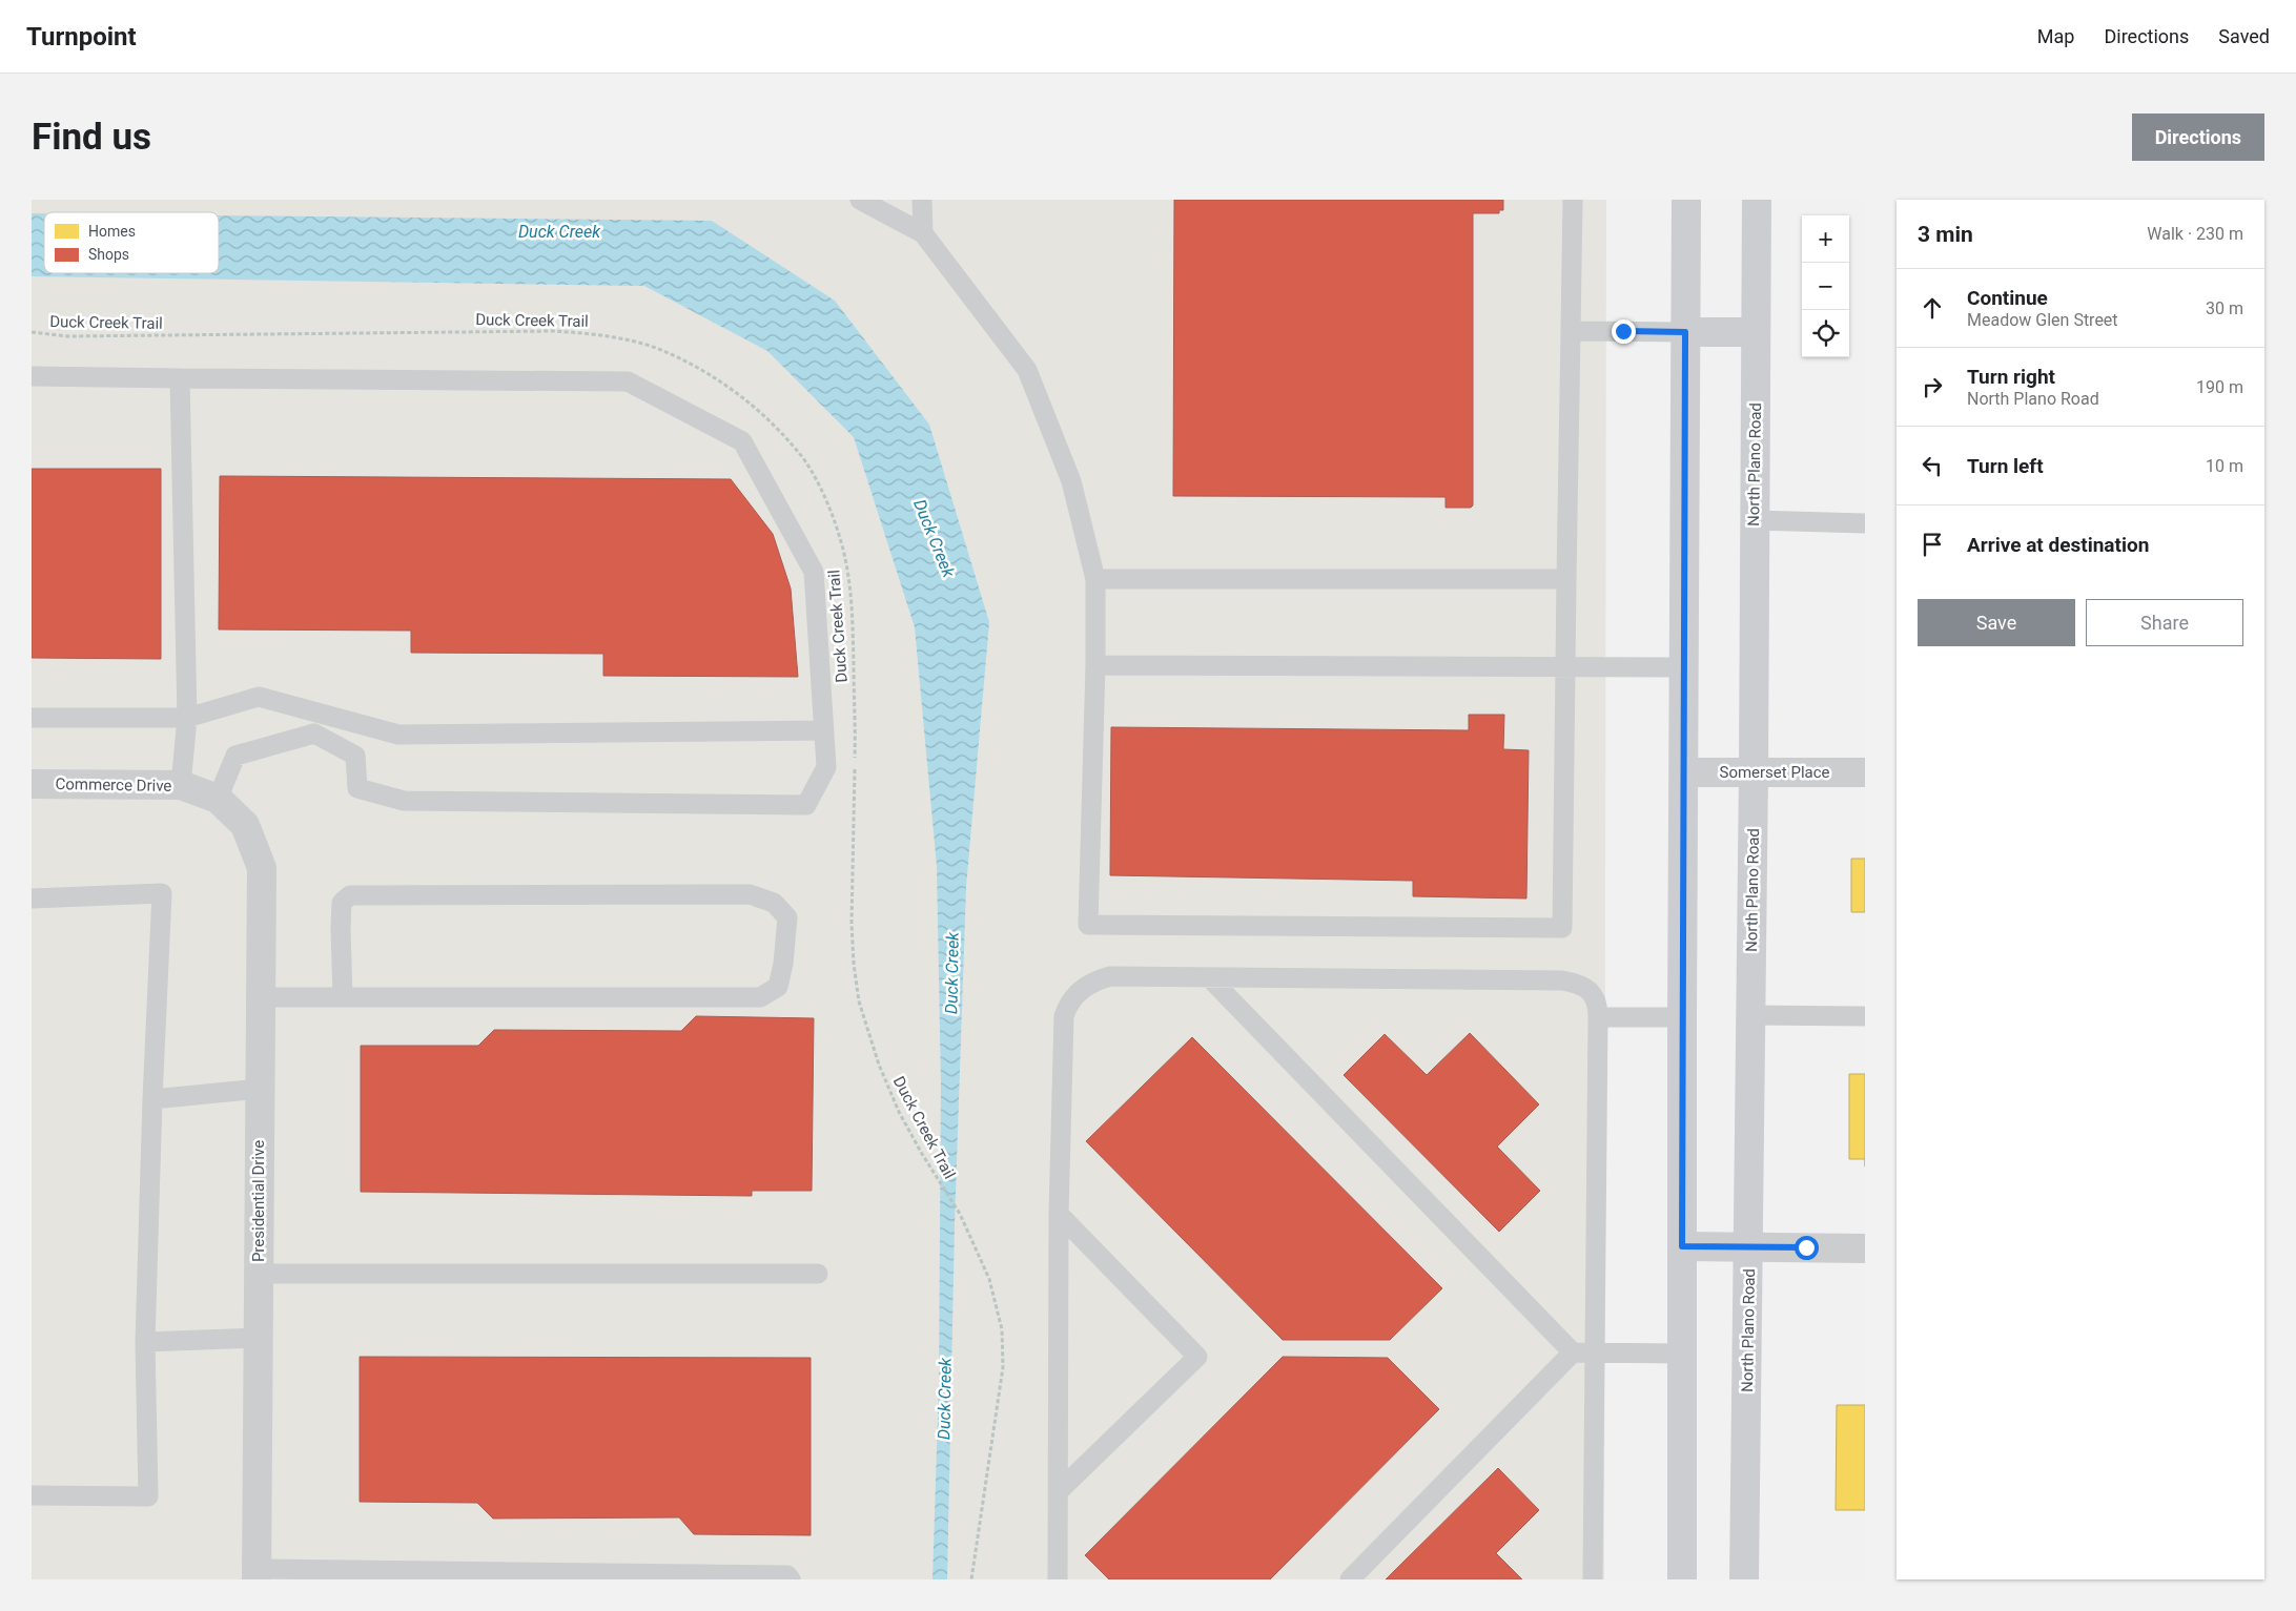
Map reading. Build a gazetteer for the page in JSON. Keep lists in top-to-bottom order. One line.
{"streets":{"main road":["North Plano Road"],"street":["Somerset Place","Commerce Drive","Presidential Drive"],"path":["Duck Creek Trail"]},"crossings":[["North Plano Road","Somerset Place"],["Commerce Drive","Presidential Drive"]],"water":["Duck Creek"],"legend":["Homes","Shops"],"page":{"header":"Turnpoint","nav":["Map","Directions","Saved"],"buttons":["Directions",["Save","Share"]],"title":"Find us","heading":["3 min","Walk · 230 m"],"map_buttons":["+","−"],"list":[["Continue","Meadow Glen Street","30 m"],["Turn right","North Plano Road","190 m"],["Turn left","10 m"],"Arrive at destination"]}}
